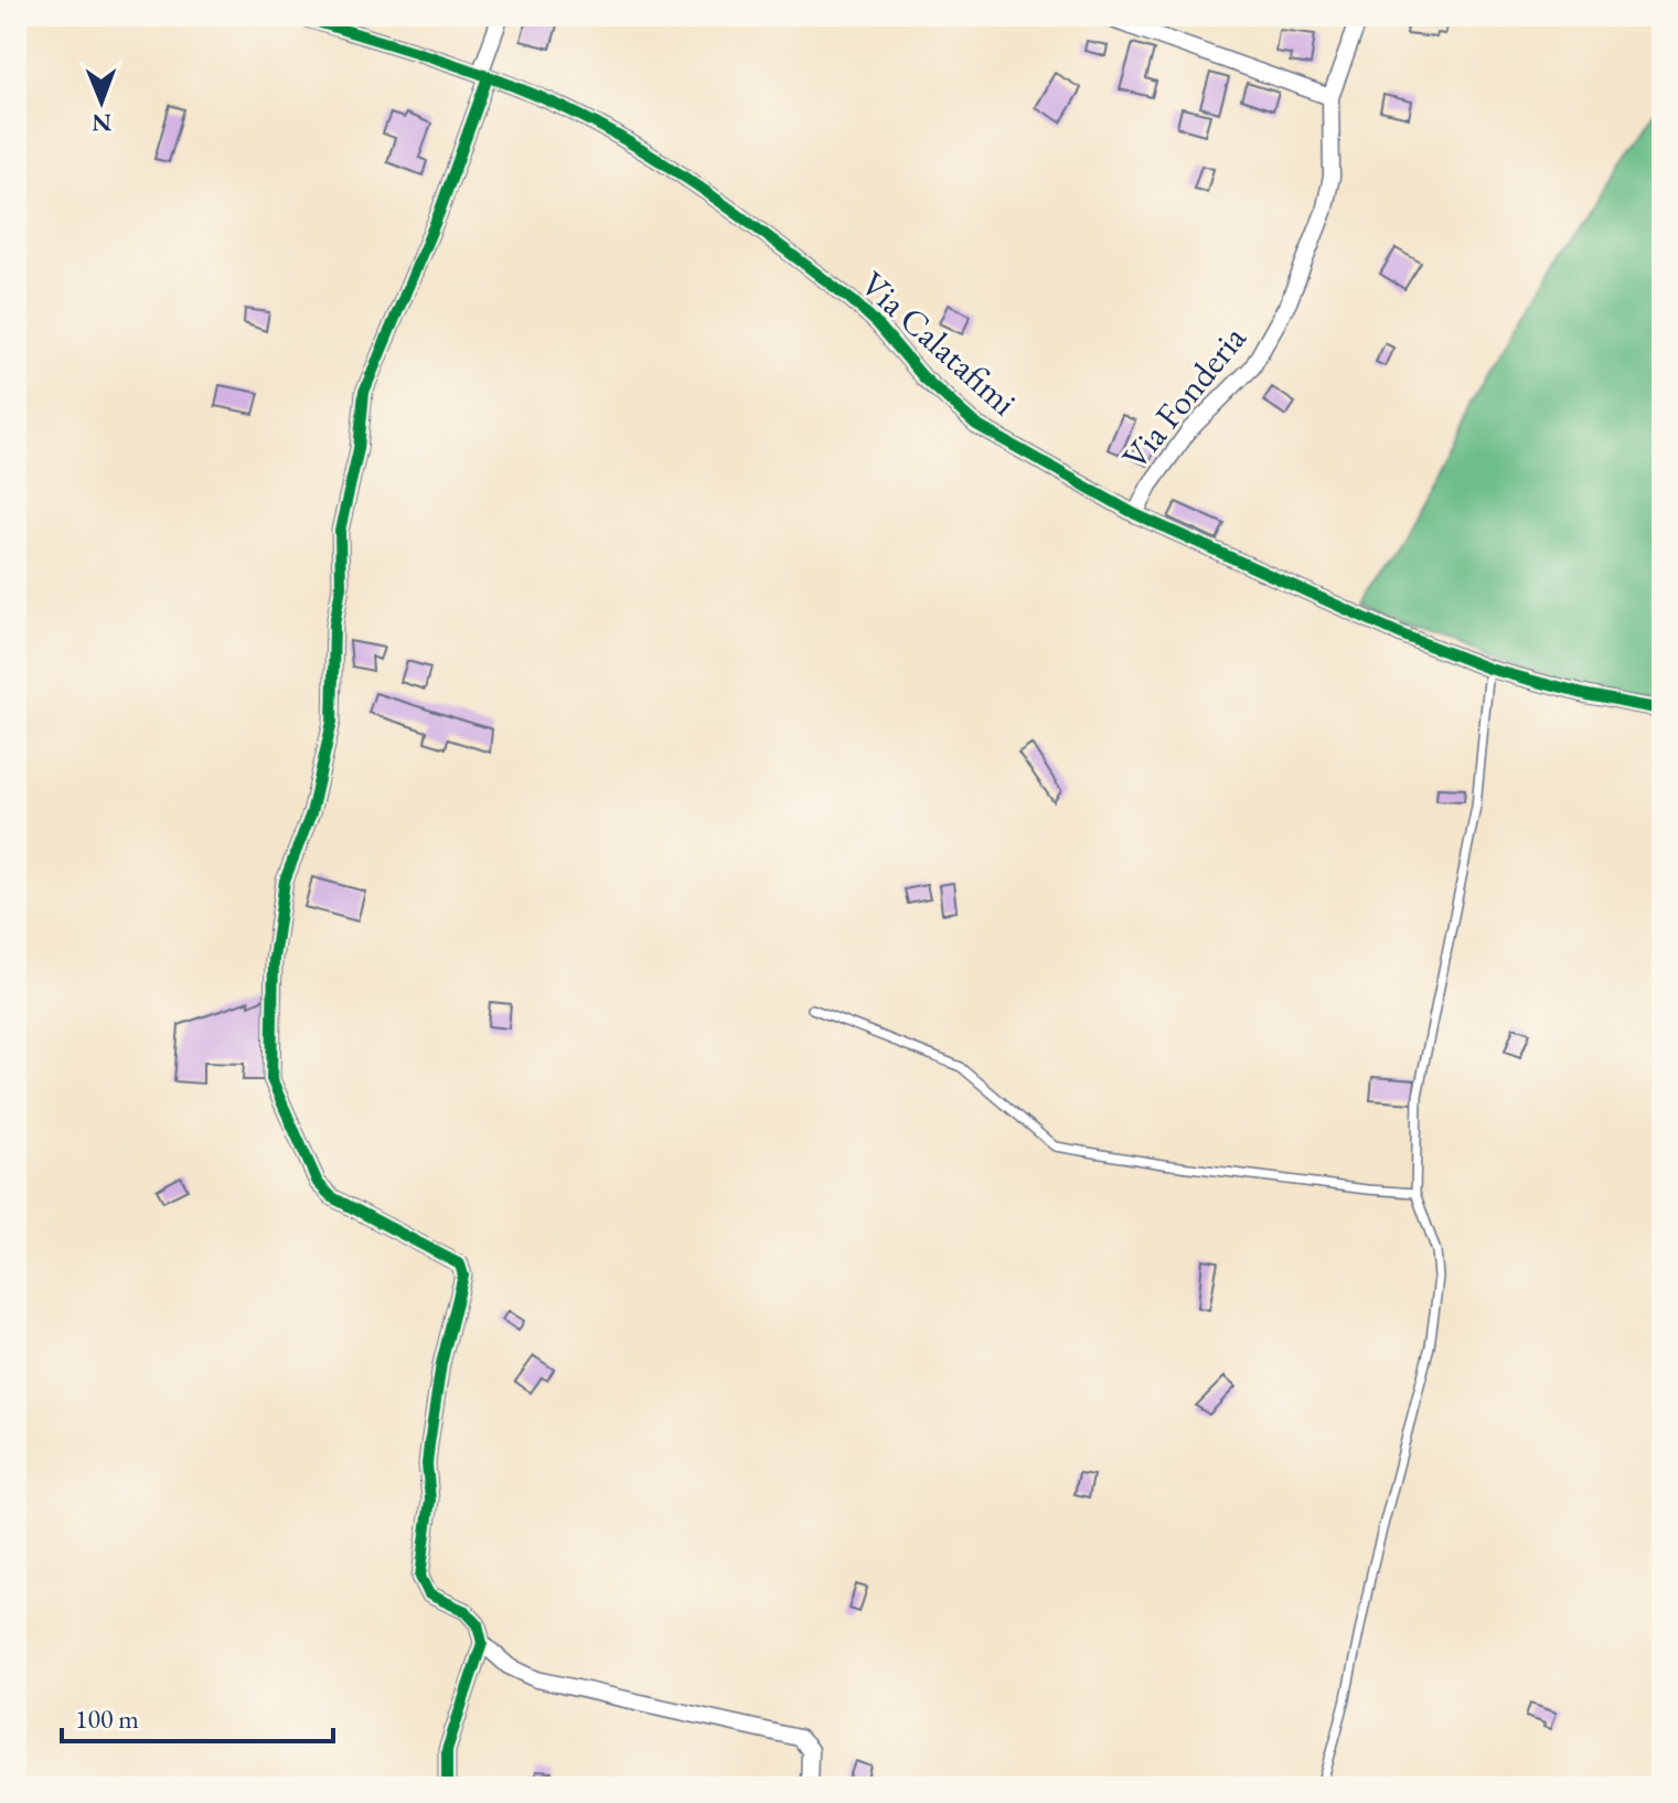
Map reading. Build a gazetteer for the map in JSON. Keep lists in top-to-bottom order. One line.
{"streets":{"street":["Via Calatafimi","Via Fonderia"]},"crossings":[["Via Calatafimi","Via Fonderia"]],"scale_bar":"100 m","north":"bottom"}
